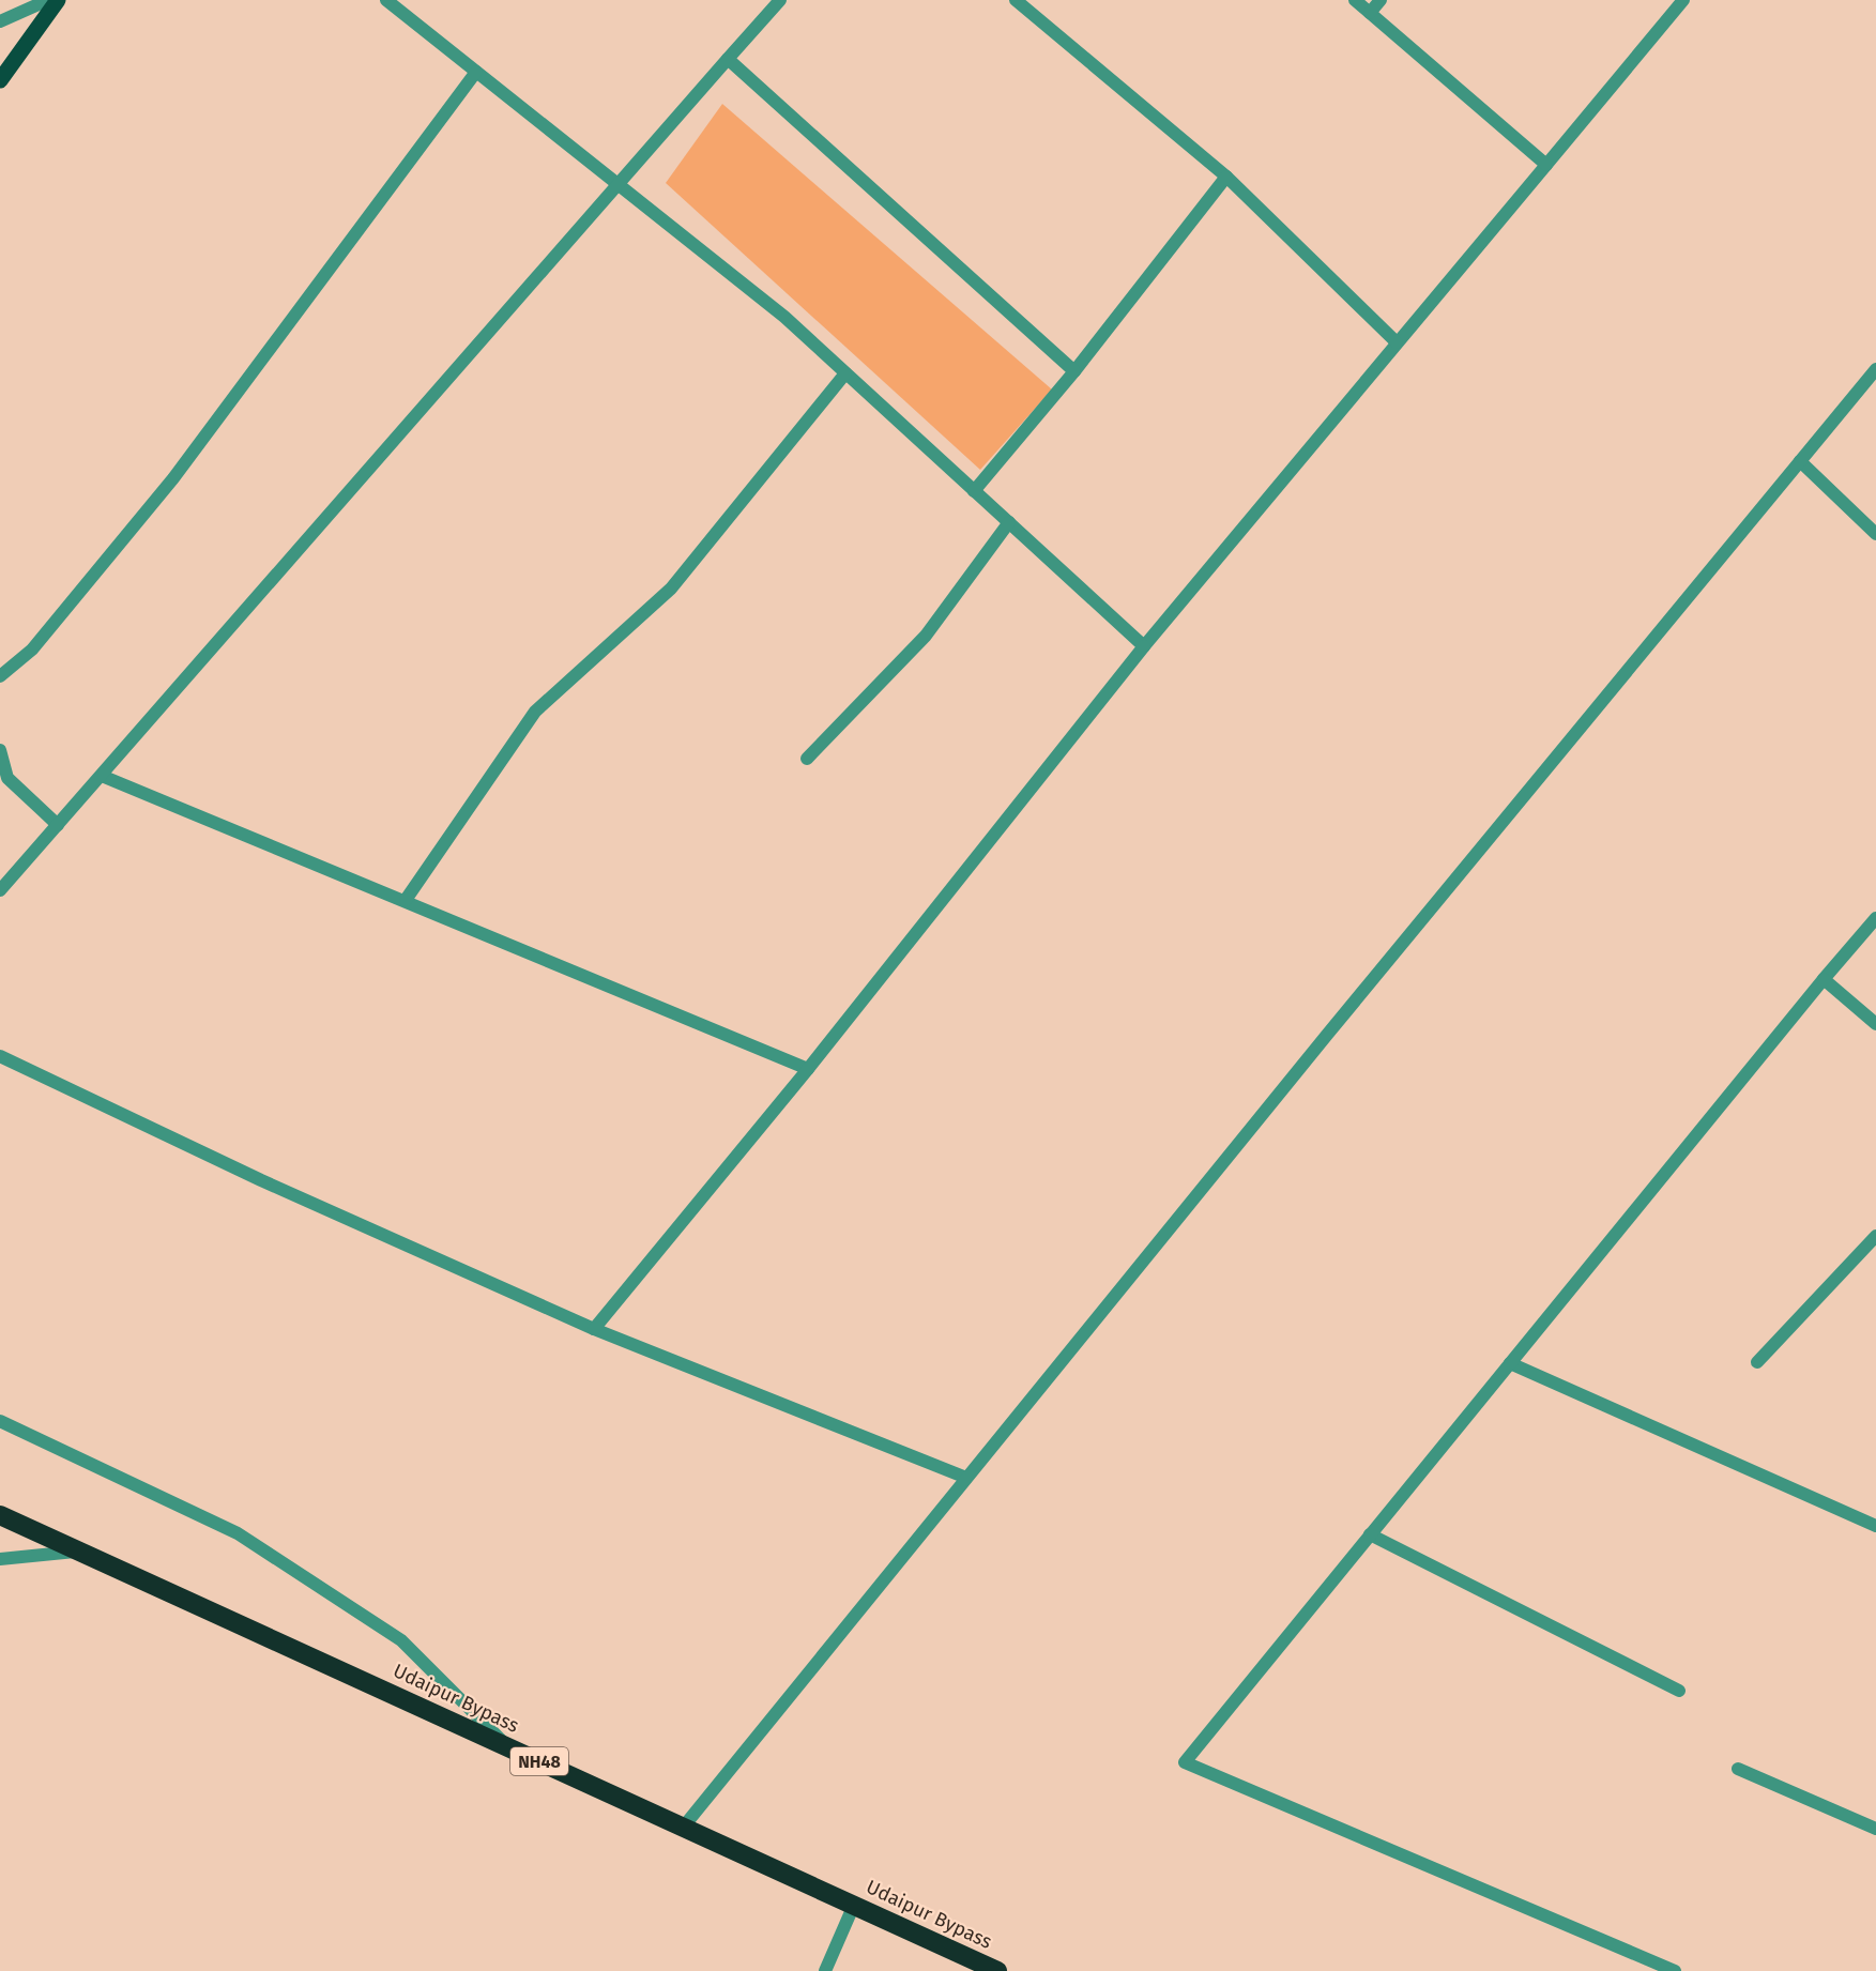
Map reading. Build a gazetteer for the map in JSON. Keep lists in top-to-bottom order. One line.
{"streets":{"highway":["Udaipur Bypass","NH48"]}}
